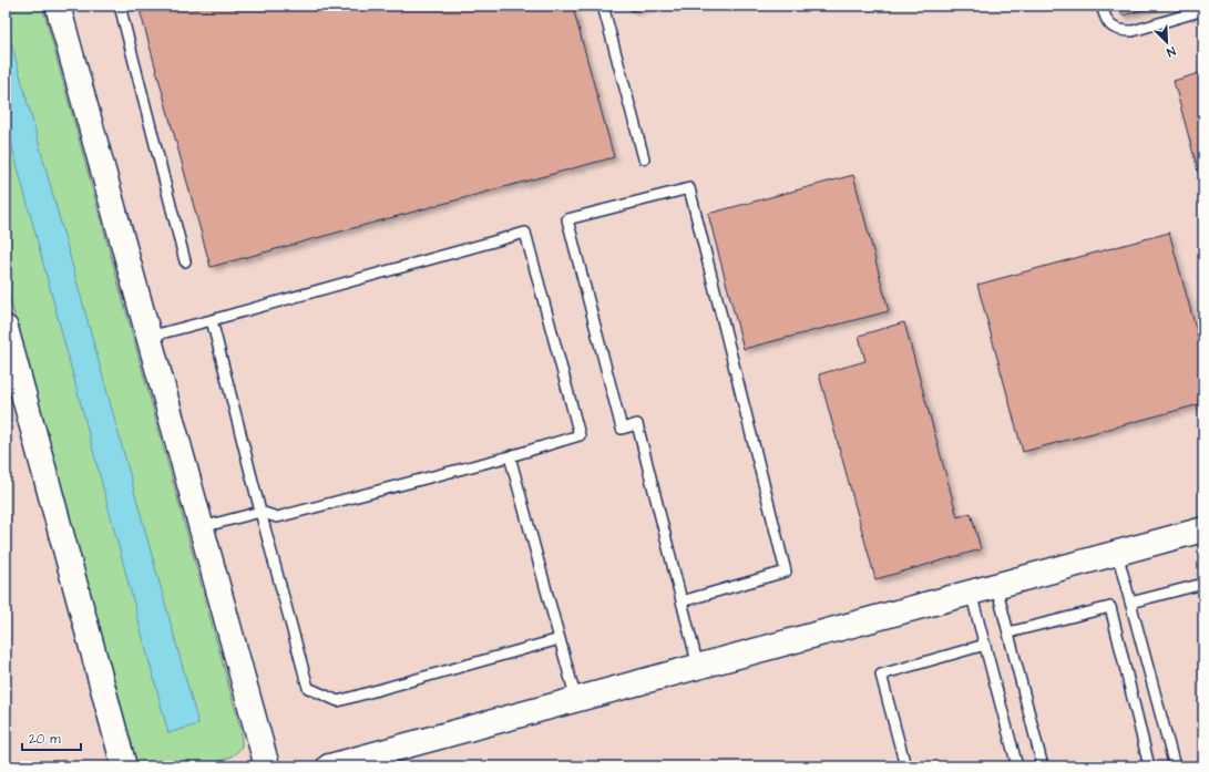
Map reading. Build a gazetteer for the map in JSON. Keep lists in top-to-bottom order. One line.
{"scale_bar":"20 m","north":"bottom right"}
